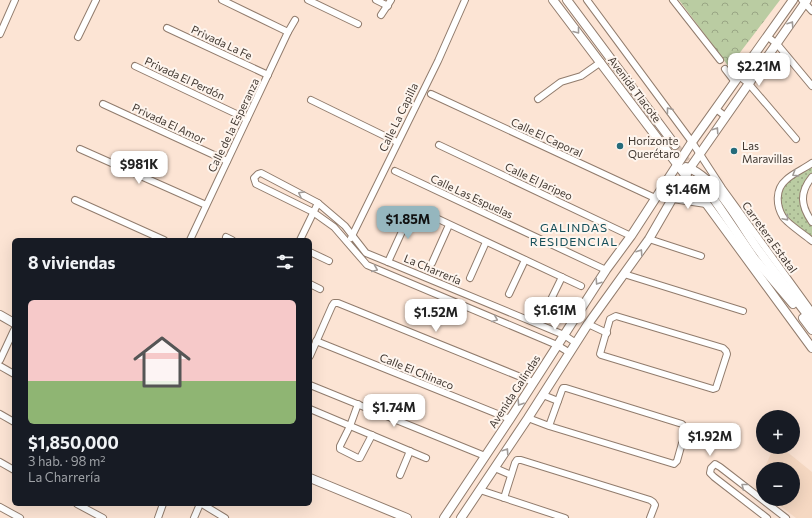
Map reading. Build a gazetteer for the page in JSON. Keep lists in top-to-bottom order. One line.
{"streets":{"street":["Privada La Fe","Privada El Perdón","Avenida Tlacote","Calle La Capilla","Privada El Amor","Calle de la Esperanza","Calle El Caporal","Calle El Jaripeo","Calle Las Espuelas","Carretera Estatal","La Charrería","Calle El Chinaco","Avenida Galindas"]},"crossings":[["Privada La Fe","Calle de la Esperanza"],["Privada El Perdón","Calle de la Esperanza"],["Avenida Tlacote","Avenida Galindas"],["Calle La Capilla","La Charrería"],["Privada El Amor","Calle de la Esperanza"],["Calle El Caporal","Avenida Galindas"],["Calle El Jaripeo","Avenida Galindas"],["Calle Las Espuelas","Avenida Galindas"],["Carretera Estatal","Avenida Galindas"],["La Charrería","Avenida Galindas"],["Calle El Chinaco","Avenida Galindas"]],"one_way":["Carretera Estatal"],"districts":["GALINDAS RESIDENCIAL"],"places":["Horizonte Querétaro","Las Maravillas"],"page":{"price":["$2.21M","$981K","$1.46M","$1.85M","$1.61M","$1.52M","$1.74M","$1.92M"],"heading":"8 viviendas","list":[{"name":"$1,850,000","note":"3 hab. · 98 m² · La Charrería"}],"map_buttons":["+","−"]}}
